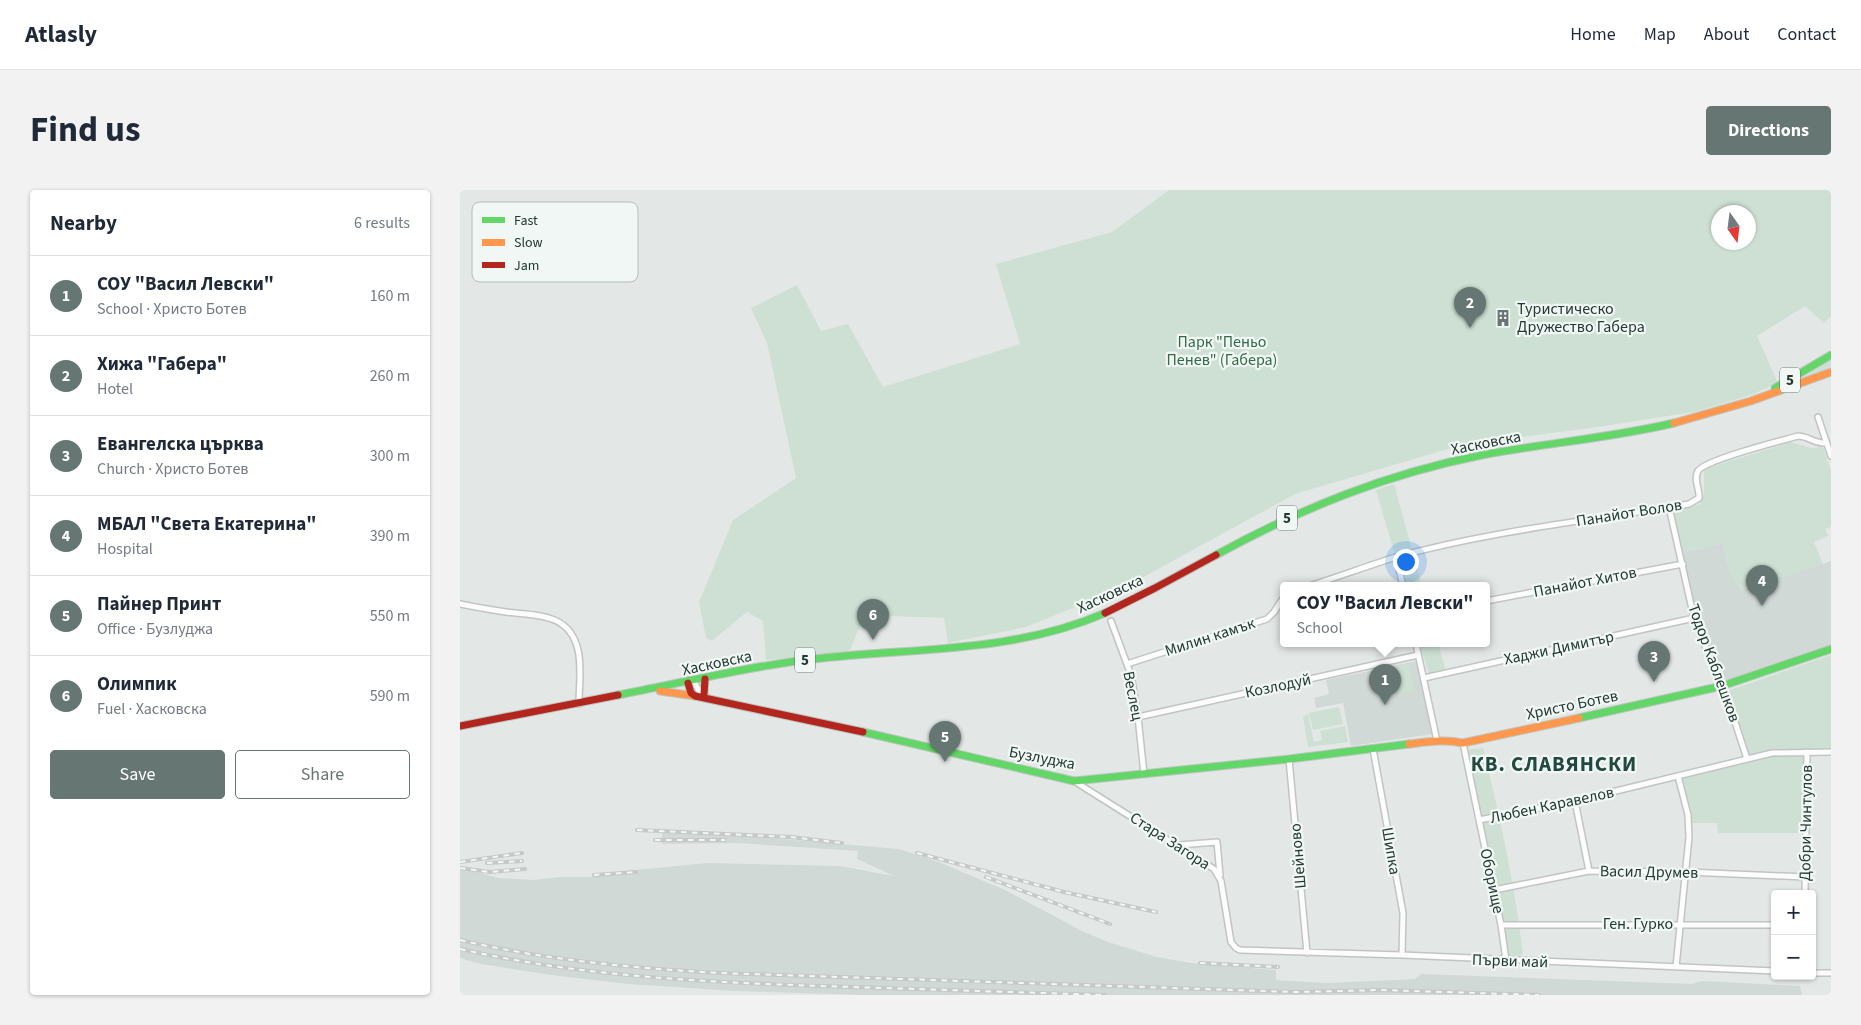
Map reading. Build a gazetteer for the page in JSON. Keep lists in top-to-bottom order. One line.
{"streets":{"main road":["5","Хасковска","Христо Ботев","Бузлуджа"],"street":["Панайот Волов","Панайот Хитов","Милин камък","Хаджи Димитър","Тодор Каблешков","Козлодуй","Веслец","Любен Каравелов","Добри Чинтулов","Стара Загора","Шипка","Шейново","Васил Друмев","Оборище","Ген. Гурко","Първи май"]},"crossings":[["Хасковска","Бузлуджа"],["Панайот Волов","Тодор Каблешков"],["Панайот Хитов","Тодор Каблешков"],["Милин камък","Веслец"],["Хаджи Димитър","Тодор Каблешков"],["Тодор Каблешков","Христо Ботев"],["Тодор Каблешков","Любен Каравелов"],["Козлодуй","Веслец"],["Веслец","Бузлуджа"],["Христо Ботев","Бузлуджа"],["Христо Ботев","Шипка"],["Христо Ботев","Оборище"],["Бузлуджа","Стара Загора"],["Бузлуджа","Шипка"],["Бузлуджа","Шейново"],["Любен Каравелов","Добри Чинтулов"],["Любен Каравелов","Оборище"],["Добри Чинтулов","Васил Друмев"],["Стара Загора","Първи май"],["Шипка","Първи май"],["Шейново","Първи май"],["Васил Друмев","Оборище"],["Оборище","Ген. Гурко"],["Оборище","Първи май"]],"districts":["КВ. СЛАВЯНСКИ"],"parks":["Парк \"Пеньо Пенев\" (Габера)"],"places":{"building":["Туристическо Дружество Габера"]},"legend":["Fast","Slow","Jam"],"north":"bottom","page":{"header":"Atlasly","nav":["Home","Map","About","Contact"],"title":"Find us","buttons":["Directions",["Save","Share"]],"heading":["Nearby","6 results"],"list":[{"mark":"1","name":"СОУ \"Васил Левски\"","note":"School · Христо Ботев","value":"160 m"},{"mark":"2","name":"Хижа \"Габера\"","note":"Hotel","value":"260 m"},{"mark":"3","name":"Евангелска църква","note":"Church · Христо Ботев","value":"300 m"},{"mark":"4","name":"МБАЛ \"Света Екатерина\"","note":"Hospital","value":"390 m"},{"mark":"5","name":"Пайнер Принт","note":"Office · Бузлуджа","value":"550 m"},{"mark":"6","name":"Олимпик","note":"Fuel · Хасковска","value":"590 m"}],"pins":["2","4","6","3","1","5"],"popup":["СОУ \"Васил Левски\"","School"],"map_buttons":["+","−"]}}
